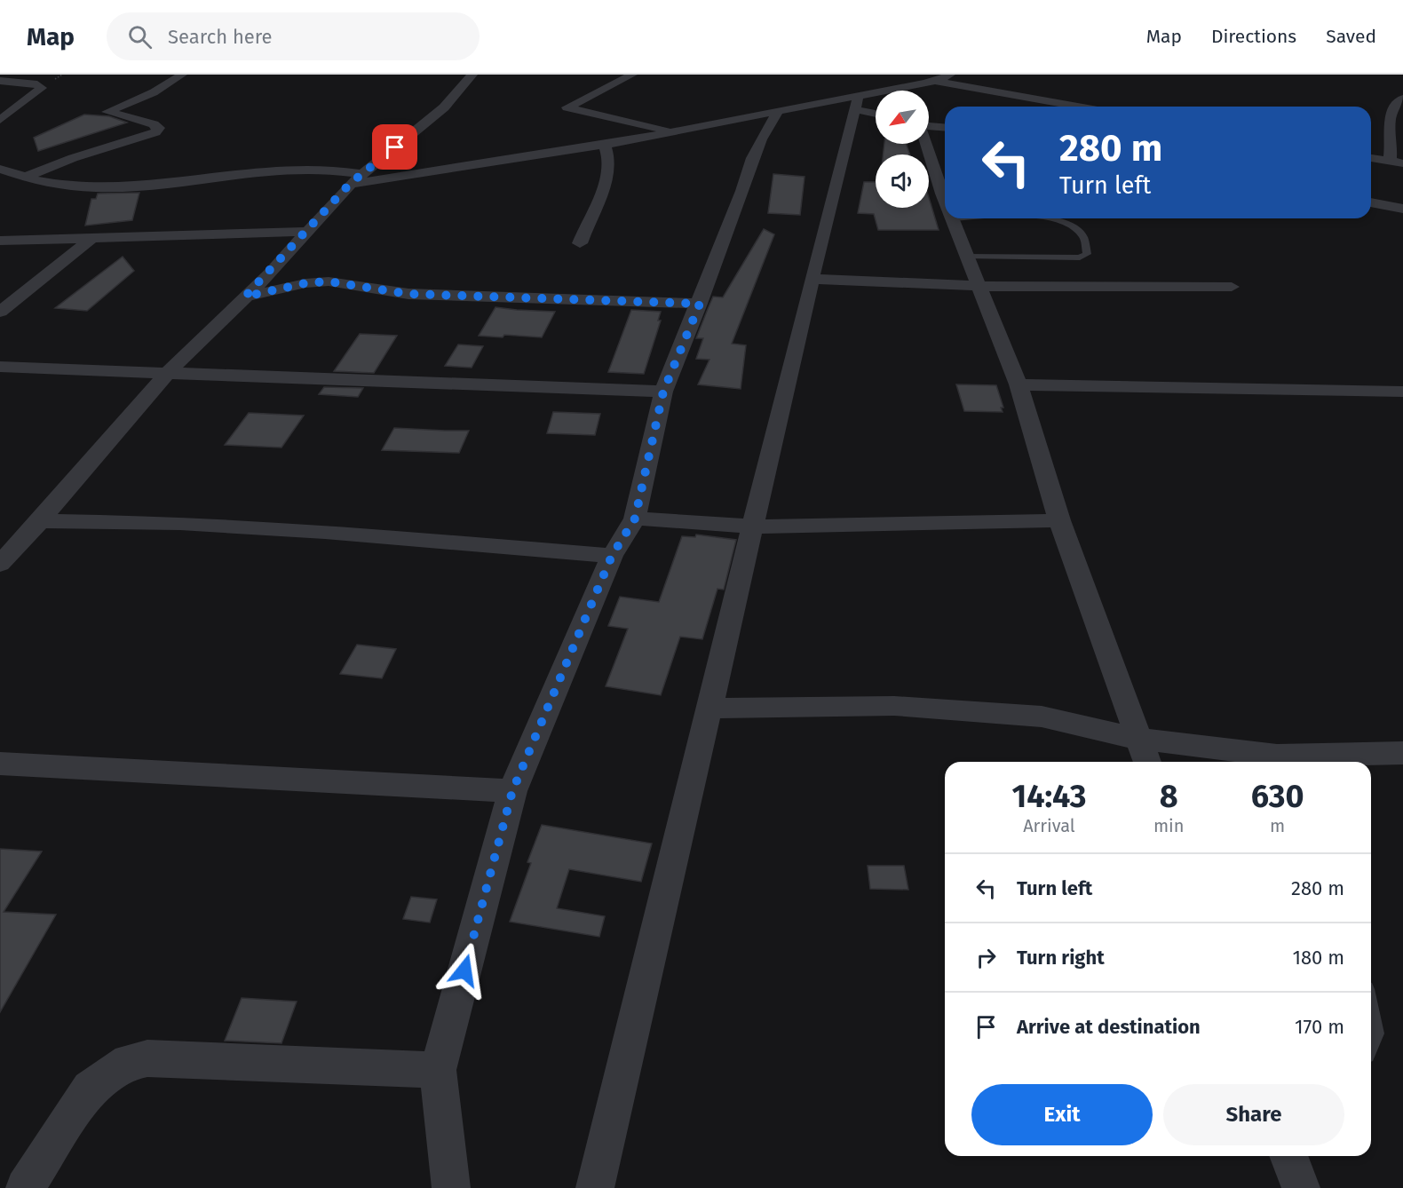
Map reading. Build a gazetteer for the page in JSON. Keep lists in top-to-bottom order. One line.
{"north":"bottom left","page":{"header":"Map","search":"Search here","nav":["Map","Directions","Saved"],"turn":["280 m","Turn left"],"eta":["14:43","Arrival","8","min","630","m"],"list":[{"name":"Turn left","value":"280 m"},{"name":"Turn right","value":"180 m"},{"name":"Arrive at destination","value":"170 m"}],"buttons":["Exit","Share"]}}
